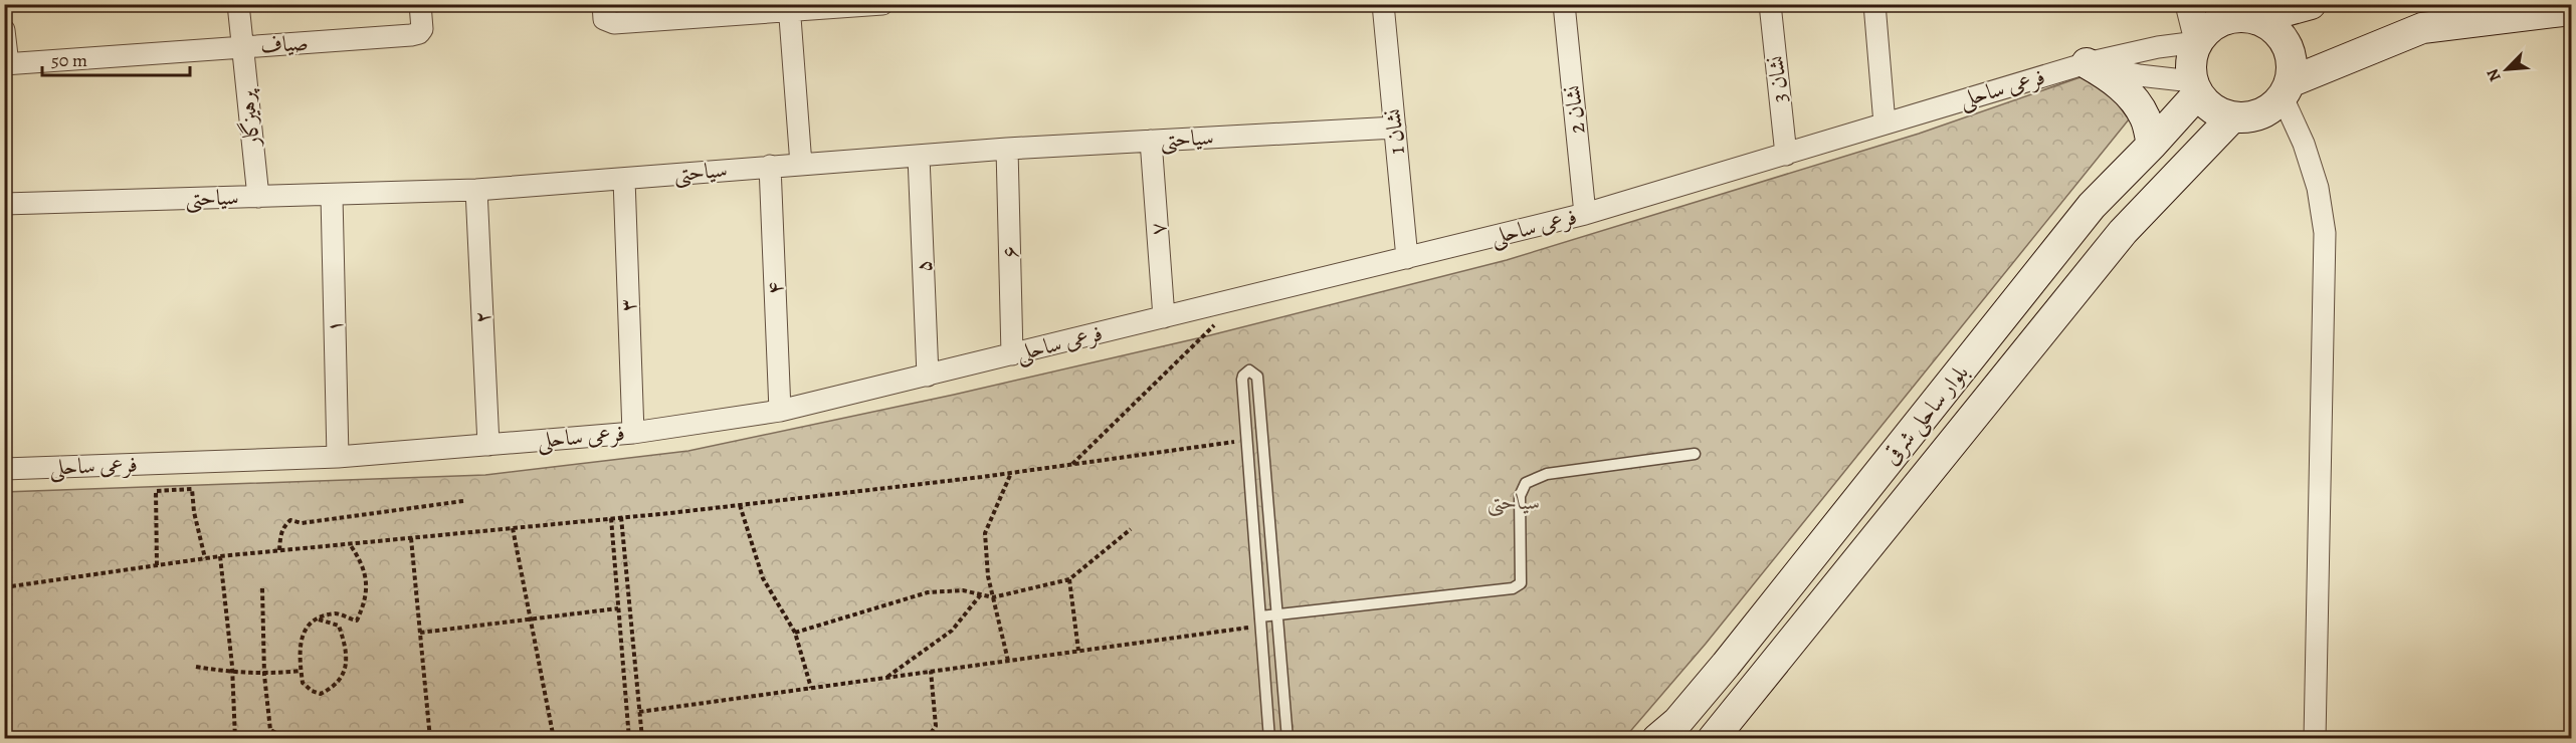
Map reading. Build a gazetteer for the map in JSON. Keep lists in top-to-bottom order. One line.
{"streets":{"main road":["بلوار ساحلی شرقی"],"street":["صیاف","نشان 3","فرعی ساحلی","نشان 2","پرهیزگار","نشان 1","سیاحتی","۷","۶","۵","۴","۳","۲","۱"]},"crossings":[["صیاف","پرهیزگار"],["نشان 3","فرعی ساحلی"],["فرعی ساحلی","نشان 2"],["فرعی ساحلی","نشان 1"],["فرعی ساحلی","۷"],["فرعی ساحلی","۶"],["فرعی ساحلی","۵"],["فرعی ساحلی","۴"],["فرعی ساحلی","۳"],["فرعی ساحلی","۲"],["فرعی ساحلی","۱"],["فرعی ساحلی","بلوار ساحلی شرقی"],["پرهیزگار","سیاحتی"],["نشان 1","سیاحتی"],["سیاحتی","۷"],["سیاحتی","۶"],["سیاحتی","۵"],["سیاحتی","۴"],["سیاحتی","۳"],["سیاحتی","۲"],["سیاحتی","۱"]],"parks":["سیاحتی"],"scale_bar":"50 m","north":"bottom left"}
